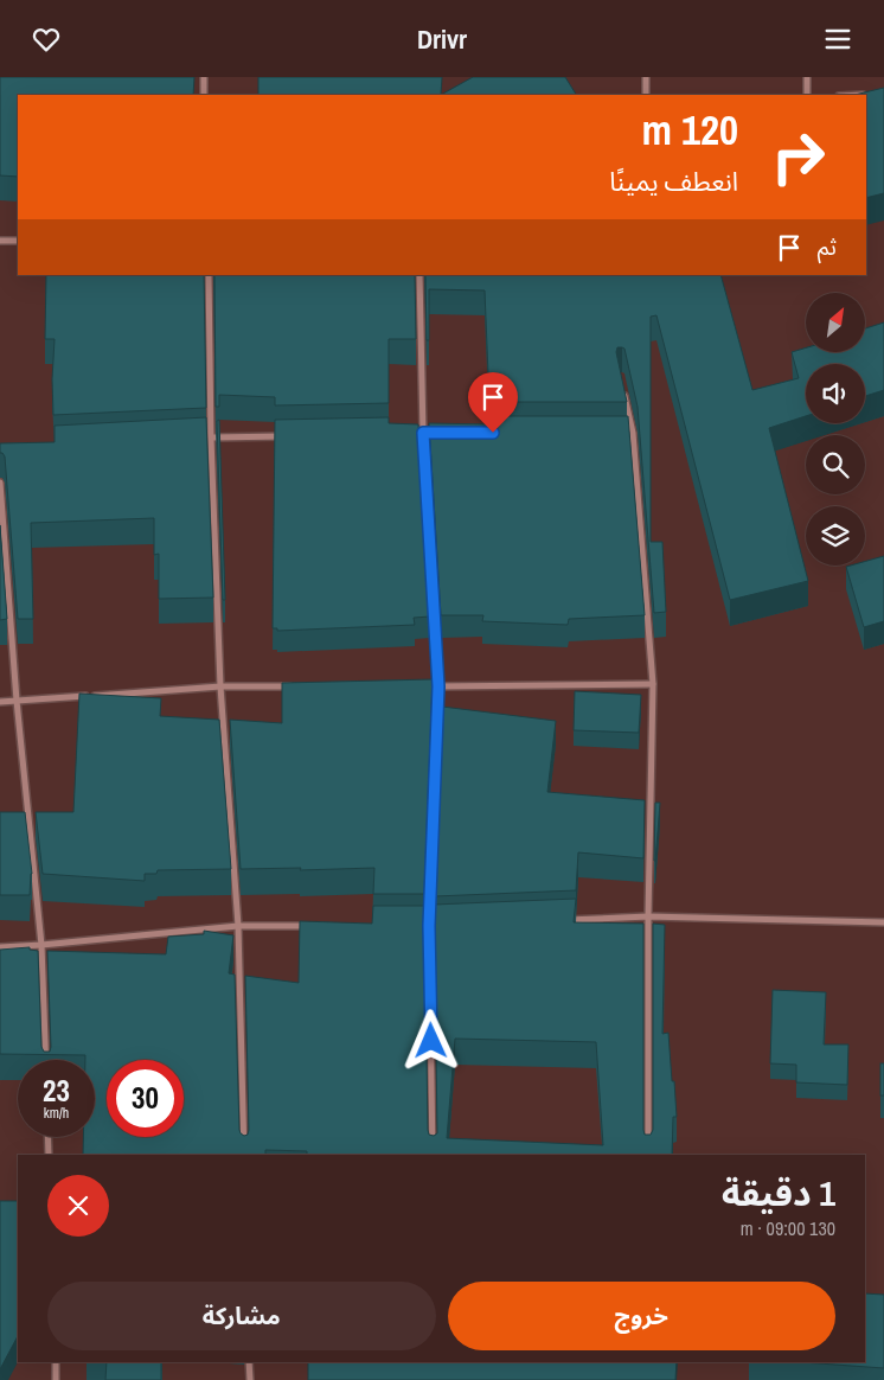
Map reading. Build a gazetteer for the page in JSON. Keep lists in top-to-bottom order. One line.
{"north":"top right","page":{"header":"Drivr","turn":["120 m","انعطف يمينًا"],"then":"ثم","speed":"23 km/h","limit":"30","heading":["1 دقيقة","130 m · 09:00"],"buttons":["خروج","مشاركة"]}}
